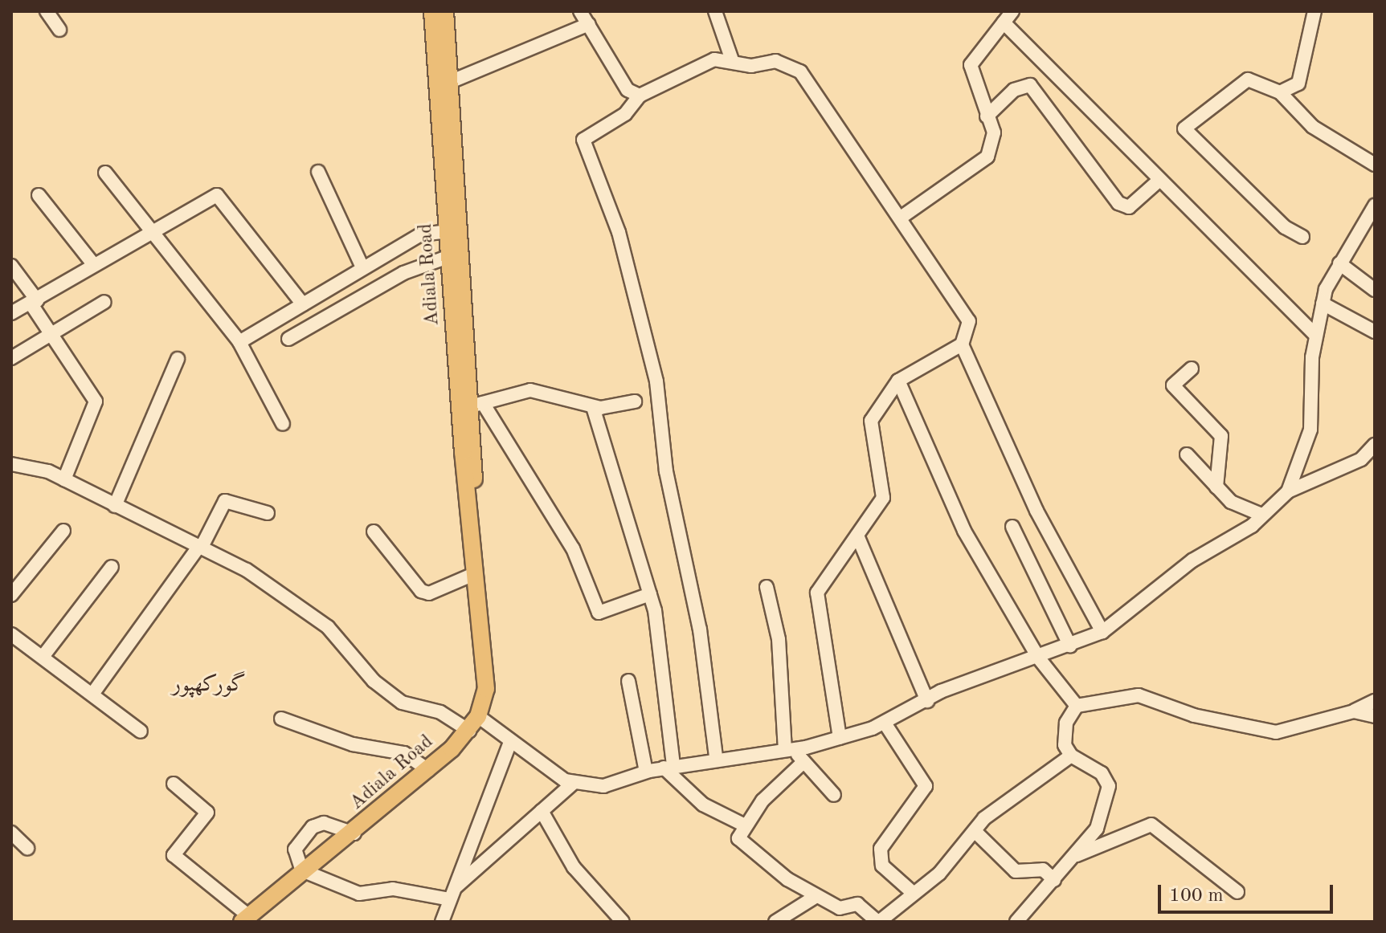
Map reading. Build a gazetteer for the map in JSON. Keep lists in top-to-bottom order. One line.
{"streets":{"main road":["Adiala Road"]},"districts":["گورکھپور"],"scale_bar":"100 m"}
